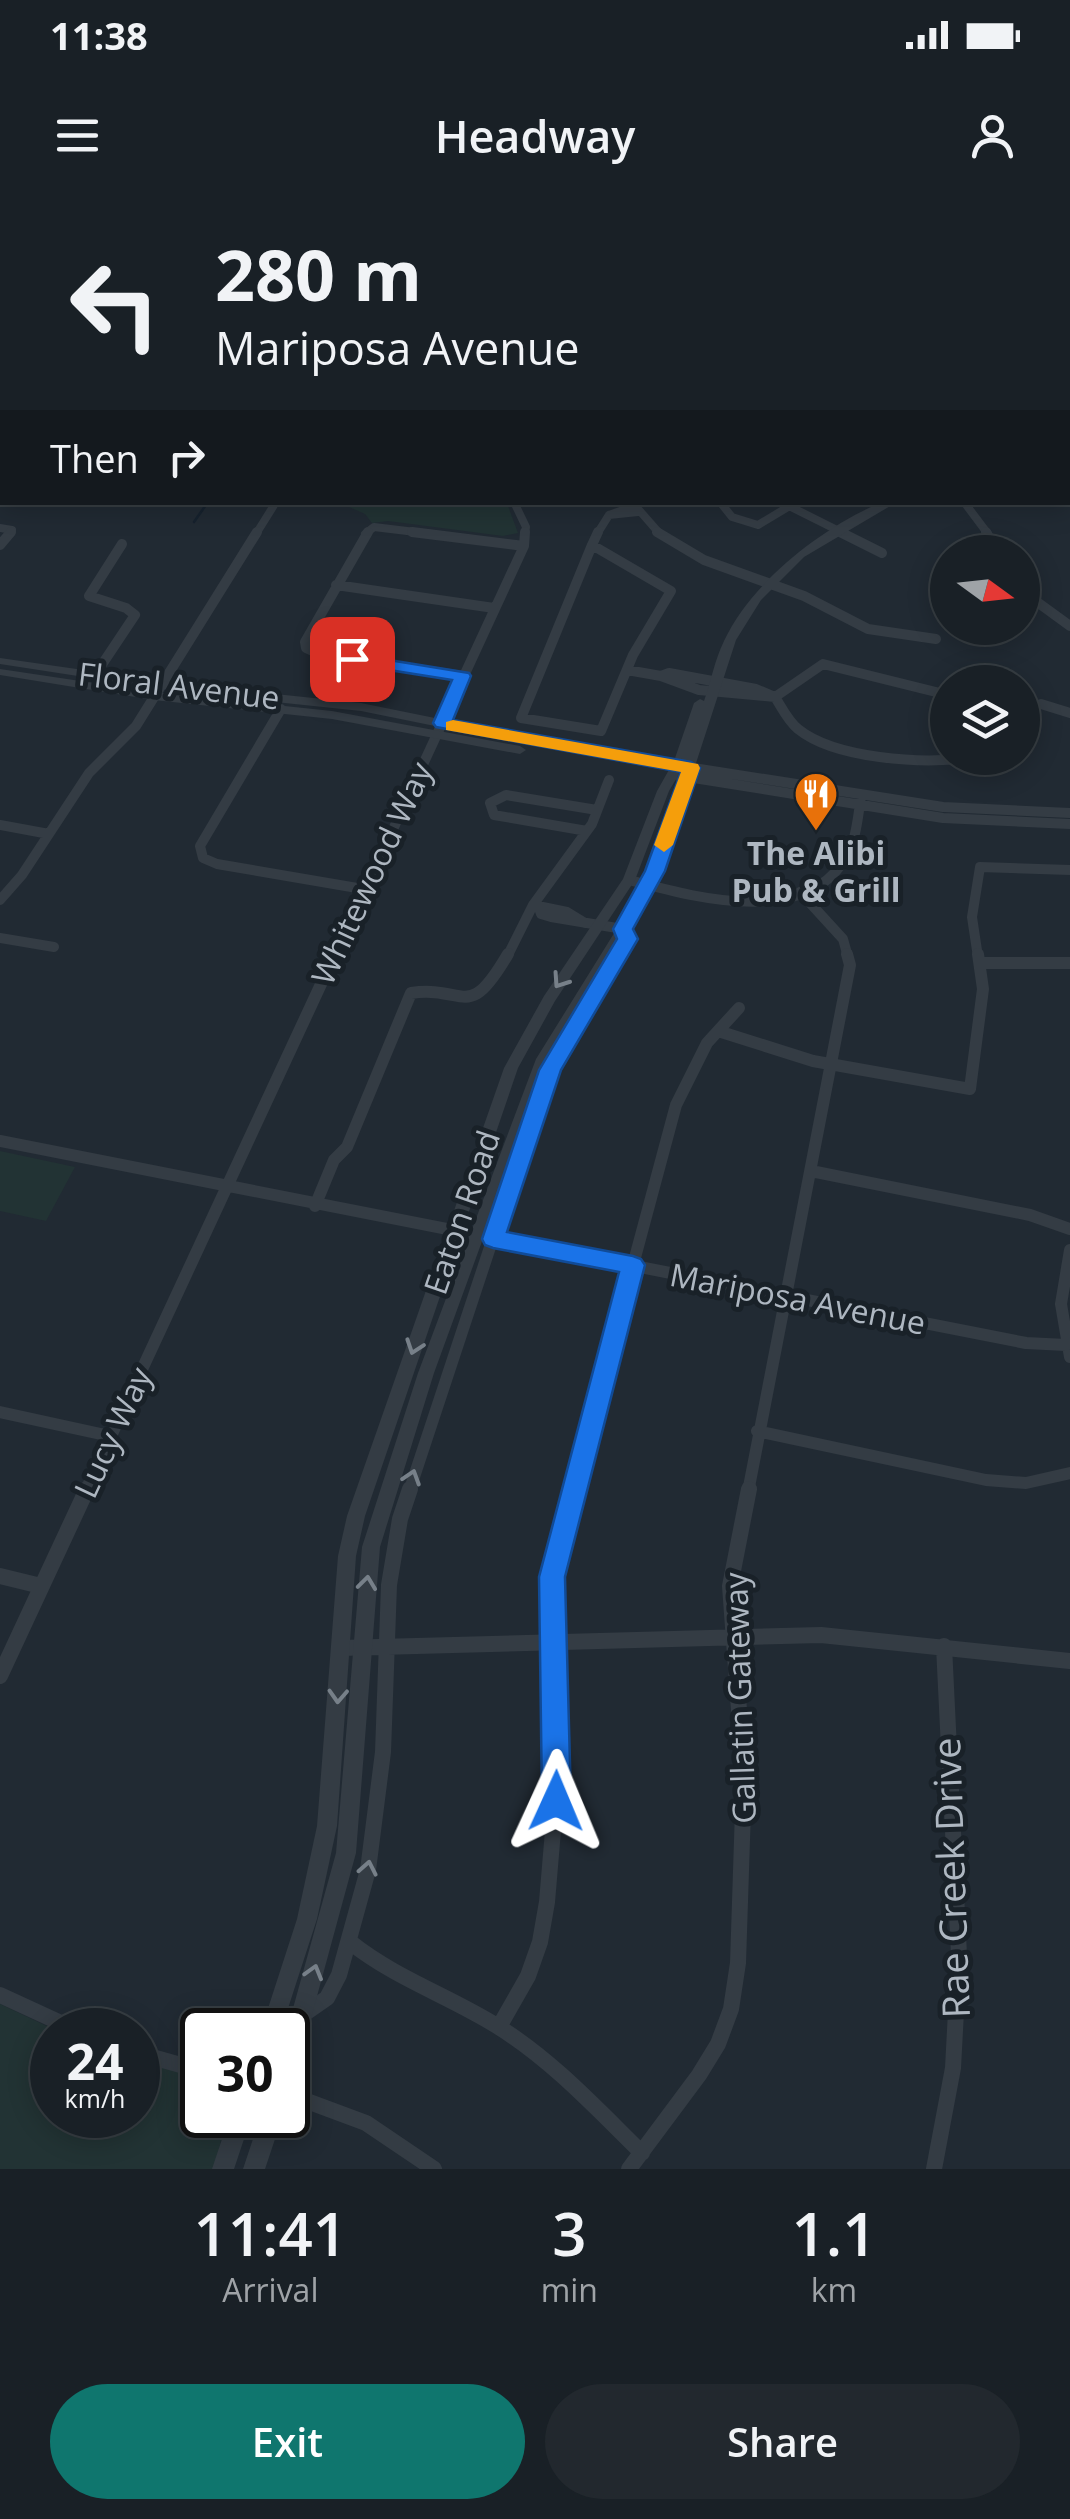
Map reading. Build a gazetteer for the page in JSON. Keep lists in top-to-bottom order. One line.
{"streets":{"street":["Floral Avenue","Whitewood Way","Eaton Road","Mariposa Avenue","Lucy Way","Gallatin Gateway","Rae Creek Drive"]},"crossings":[["Floral Avenue","Whitewood Way"],["Floral Avenue","Eaton Road"],["Whitewood Way","Mariposa Avenue"],["Whitewood Way","Lucy Way"],["Eaton Road","Mariposa Avenue"],["Mariposa Avenue","Lucy Way"],["Mariposa Avenue","Gallatin Gateway"]],"places":{"restaurant":["The Alibi Pub & Grill"]},"north":"right","page":{"status":"11:38","header":"Headway","turn":["280 m","Mariposa Avenue"],"then":"Then","speed":"24 km/h","limit":"30","eta":["11:41","Arrival","3","min","1.1","km"],"buttons":["Exit","Share"]}}
